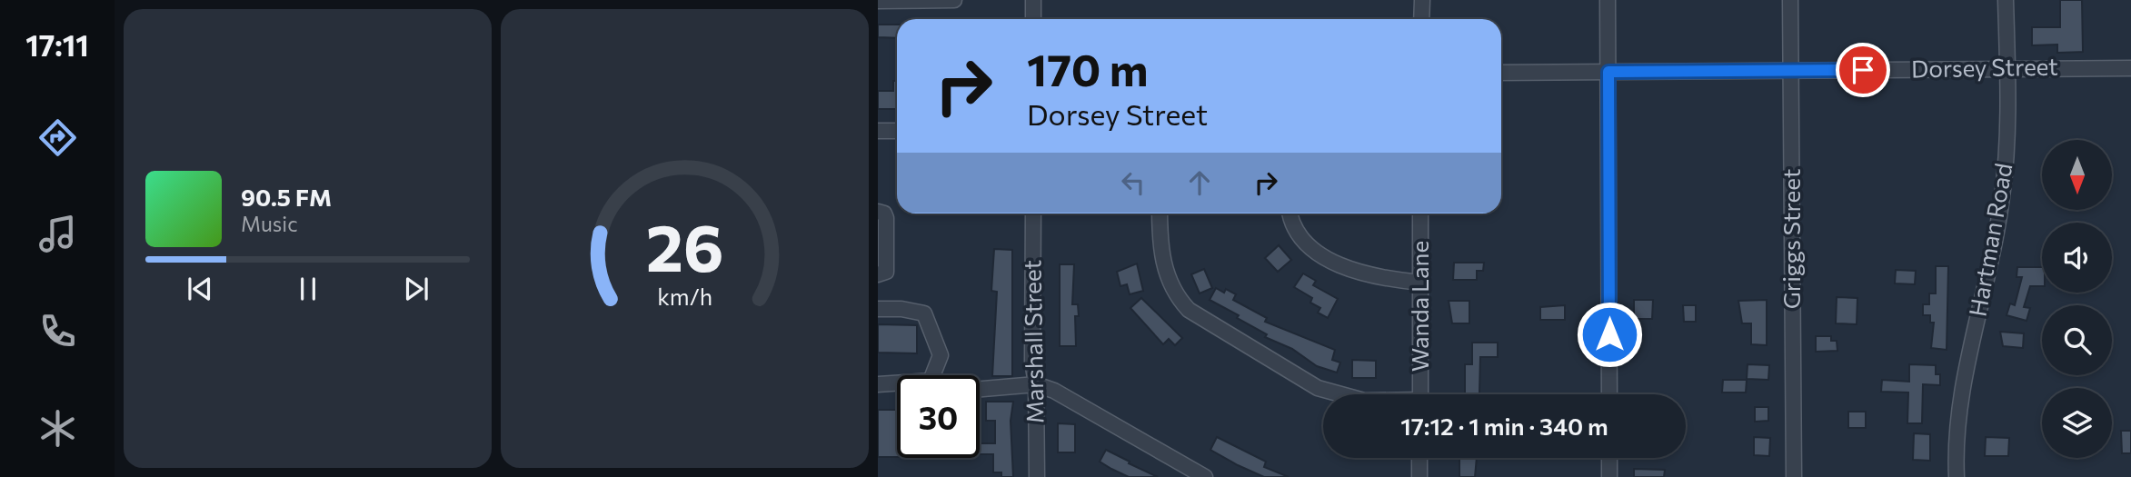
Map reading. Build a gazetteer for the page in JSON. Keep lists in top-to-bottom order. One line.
{"streets":{"street":["Dorsey Street","Griggs Street","Hartman Road","Wanda Lane","Marshall Street"]},"crossings":[["Dorsey Street","Griggs Street"],["Dorsey Street","Hartman Road"]],"north":"bottom","page":{"tabs":"17:11","turn":["170 m","Dorsey Street"],"song":["90.5 FM","Music"],"limit":"30","trip":"17:12 · 1 min · 340 m","gauge":["26","km/h"]}}
